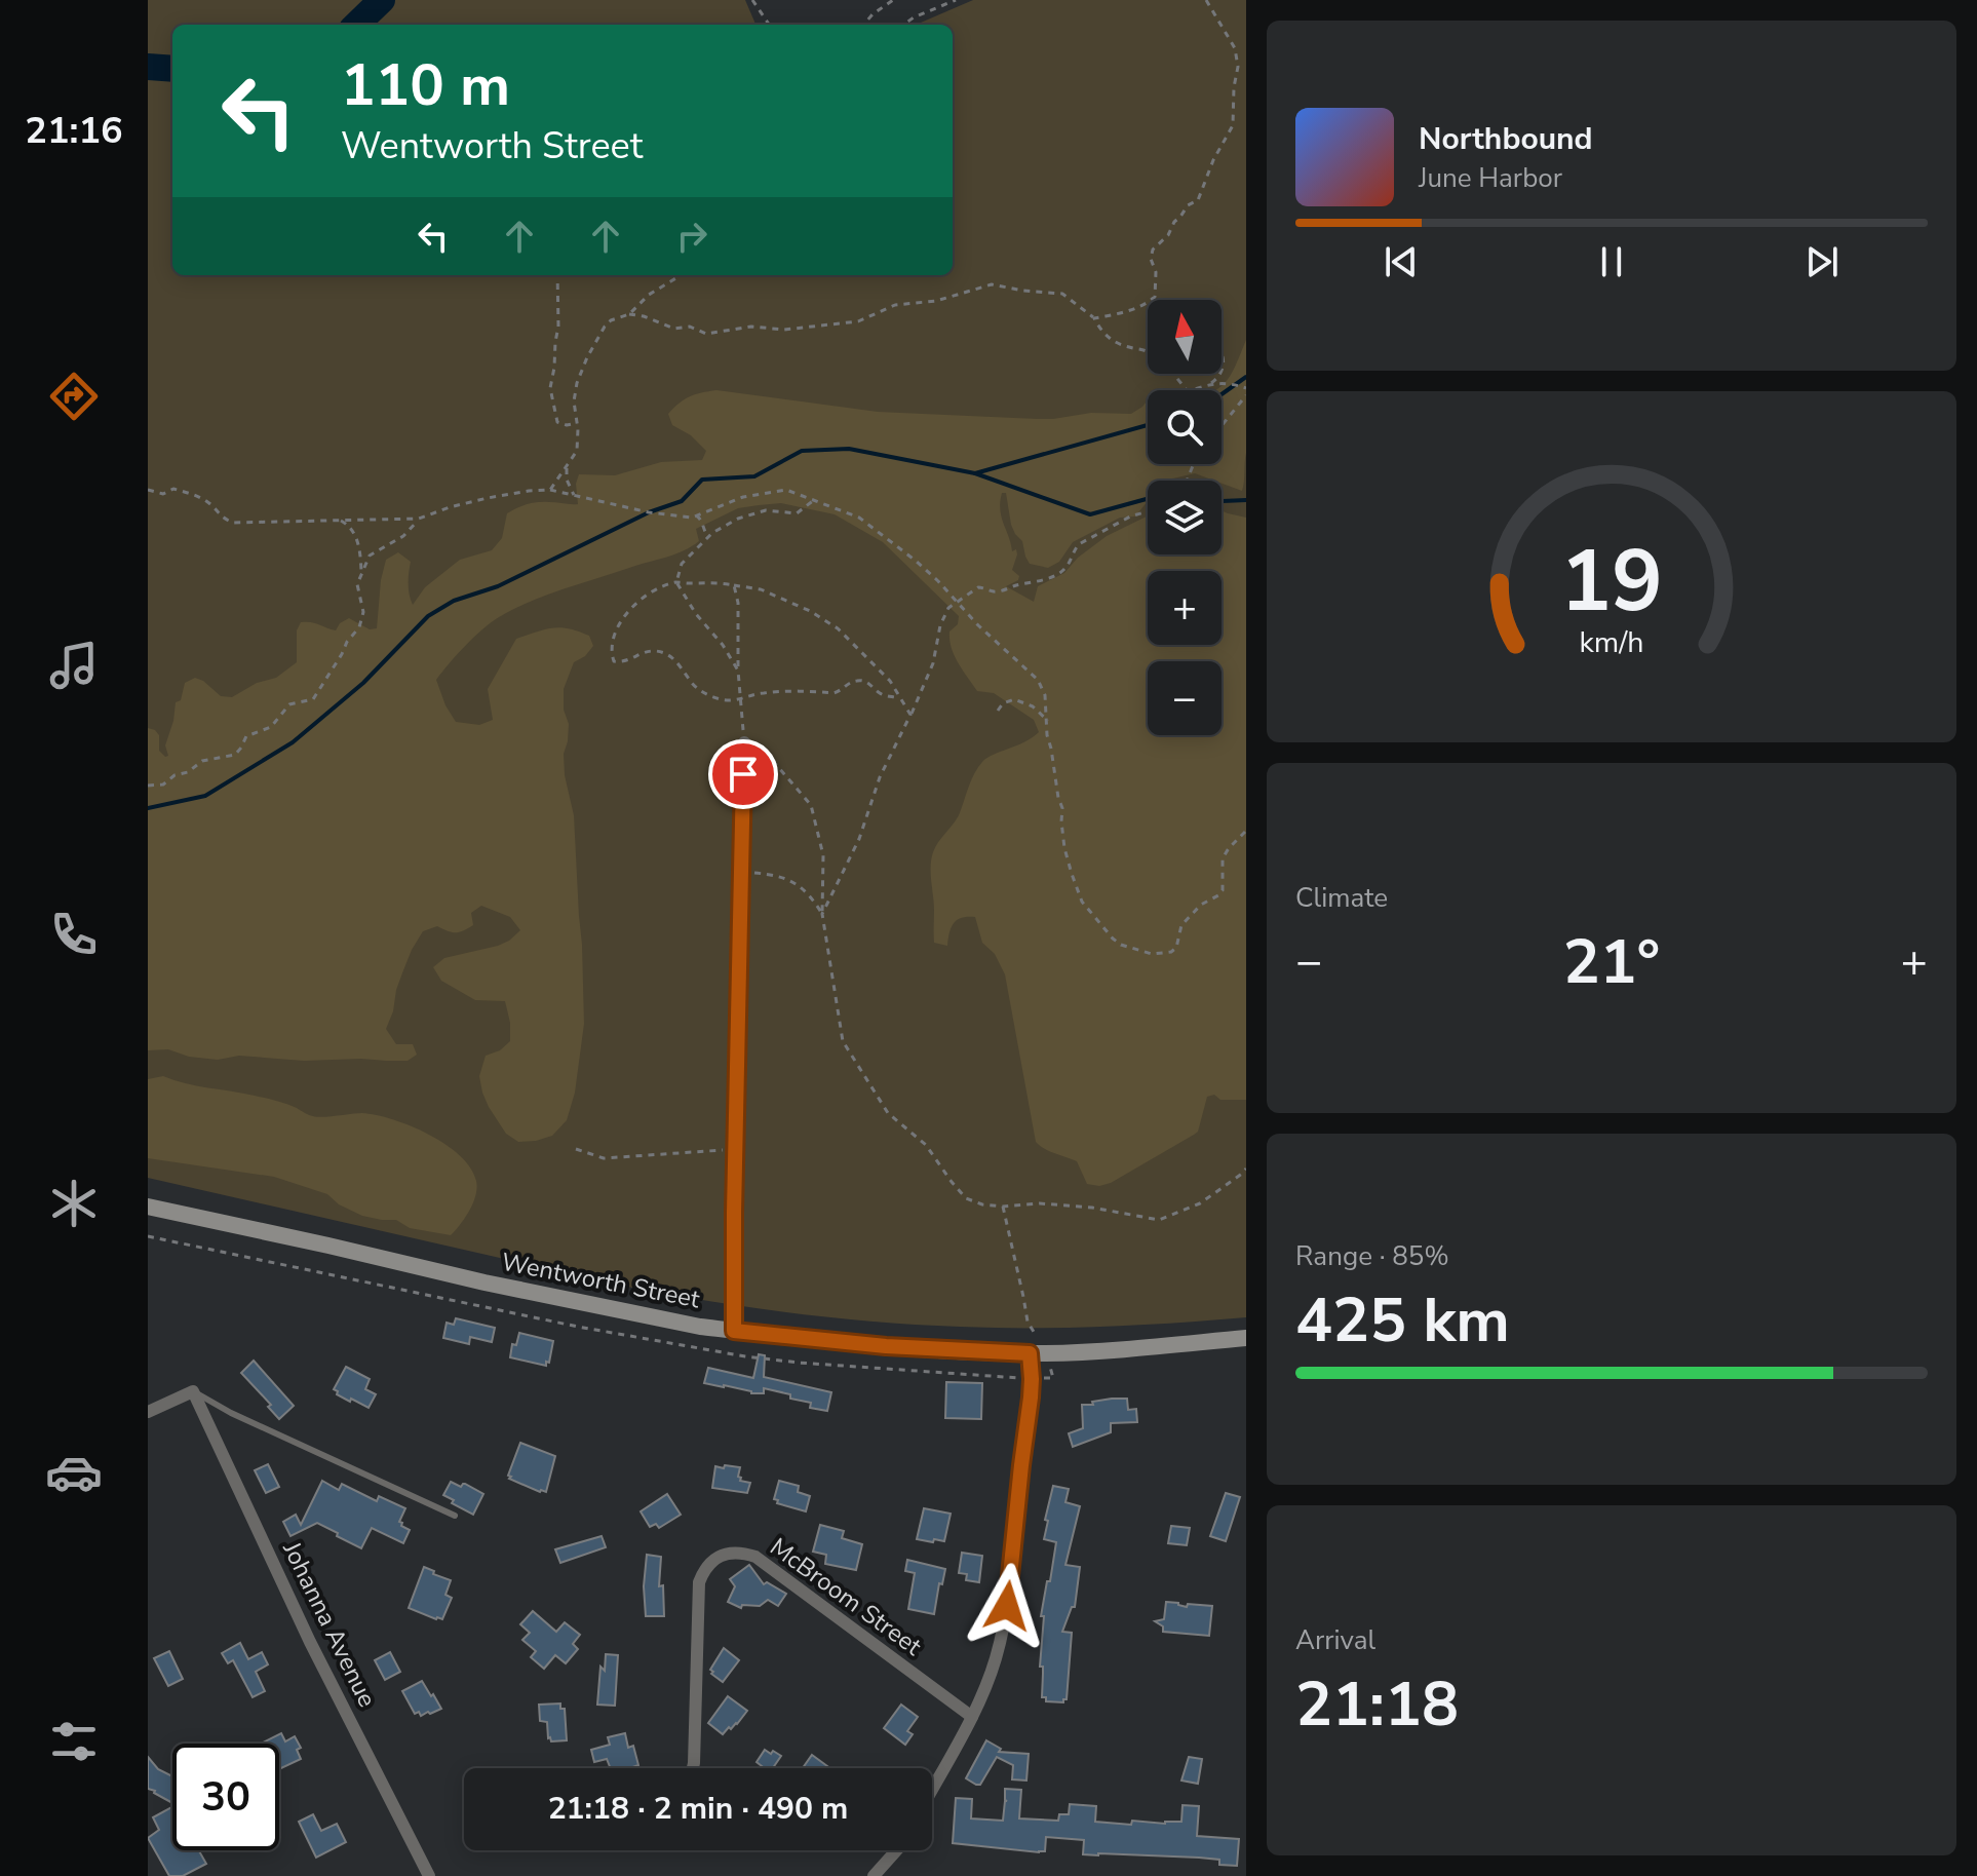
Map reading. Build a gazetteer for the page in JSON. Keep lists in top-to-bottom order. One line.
{"streets":{"main road":["Wentworth Street"],"street":["McBroom Street","Johanna Avenue"]},"north":"top","page":{"tabs":"21:16","turn":["110 m","Wentworth Street"],"song":["Northbound","June Harbor"],"map_buttons":["+","−"],"tile":["Climate",["Range · 85%","425 km"],["Arrival","21:18"]],"heat":["−","21°","+"],"limit":"30","trip":"21:18 · 2 min · 490 m","gauge":["19","km/h"]}}
